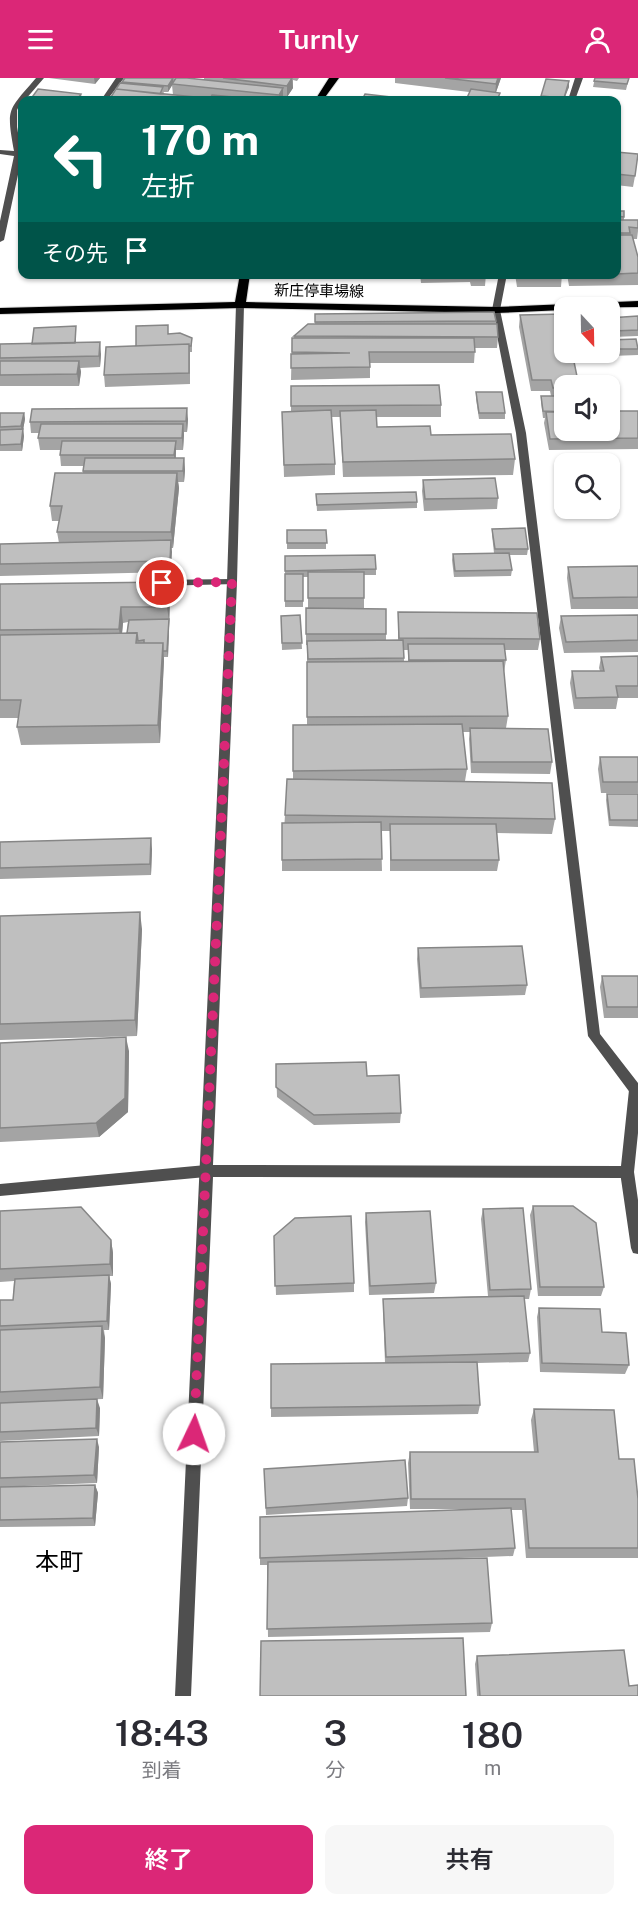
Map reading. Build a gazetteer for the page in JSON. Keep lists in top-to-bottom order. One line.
{"streets":{"main road":["新庄停車場線"]},"districts":["本町"],"north":"bottom","page":{"header":"Turnly","turn":["170 m","左折"],"then":"その先","eta":["18:43","到着","3","分","180","m"],"buttons":["終了","共有"]}}
